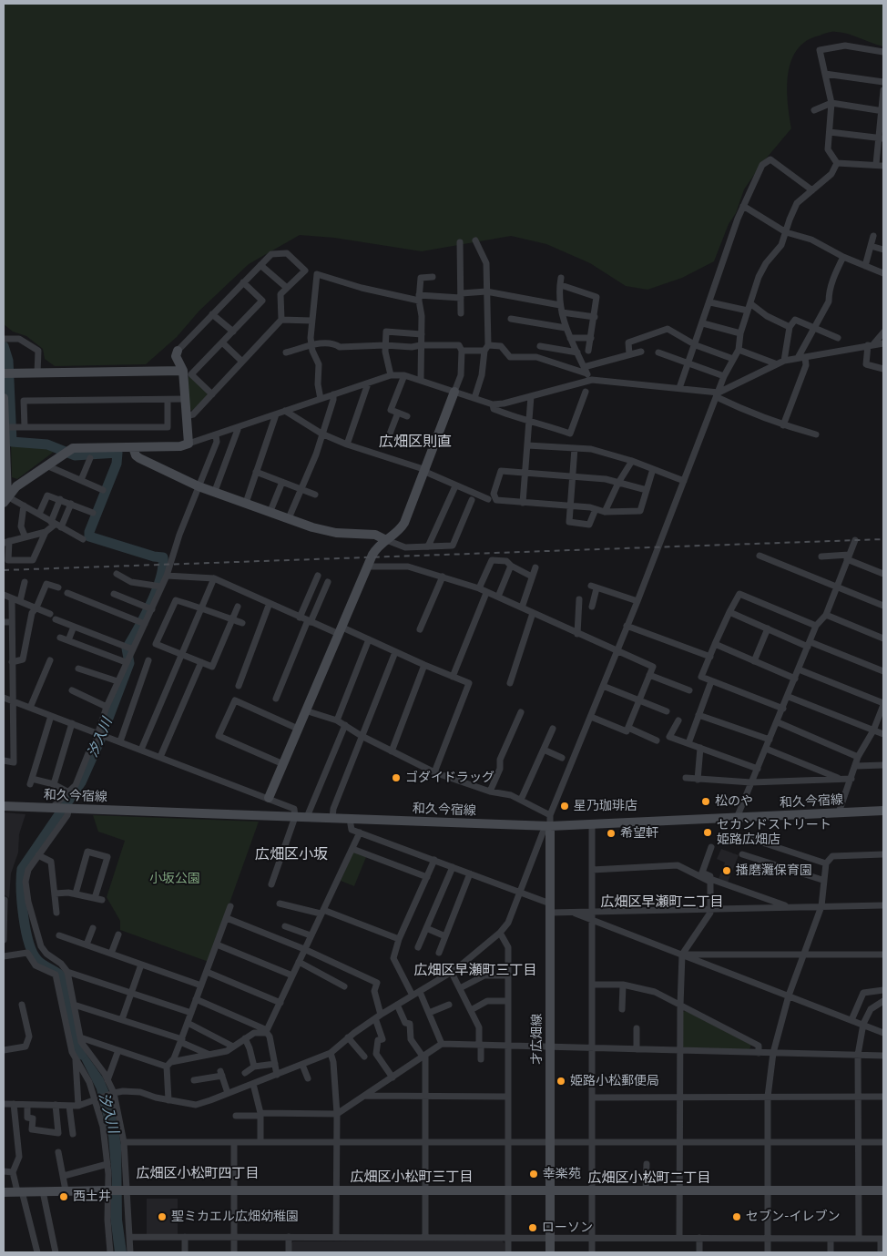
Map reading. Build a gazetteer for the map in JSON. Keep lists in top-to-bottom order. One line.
{"streets":{"street":["和久今宿線","才広畑線"]},"crossings":[["和久今宿線","才広畑線"]],"districts":["広畑区則直","広畑区小坂","広畑区早瀬町二丁目","広畑区早瀬町三丁目","広畑区小松町四丁目","広畑区小松町三丁目","広畑区小松町二丁目"],"water":["汐入川"],"parks":["小坂公園"],"places":["ゴダイドラッグ","松のや","星乃珈琲店","セカンドストリート 姫路広畑店","希望軒","播磨灘保育園","姫路小松郵便局","幸楽苑","西土井","聖ミカエル広畑幼稚園","セブン-イレブン","ローソン"]}
